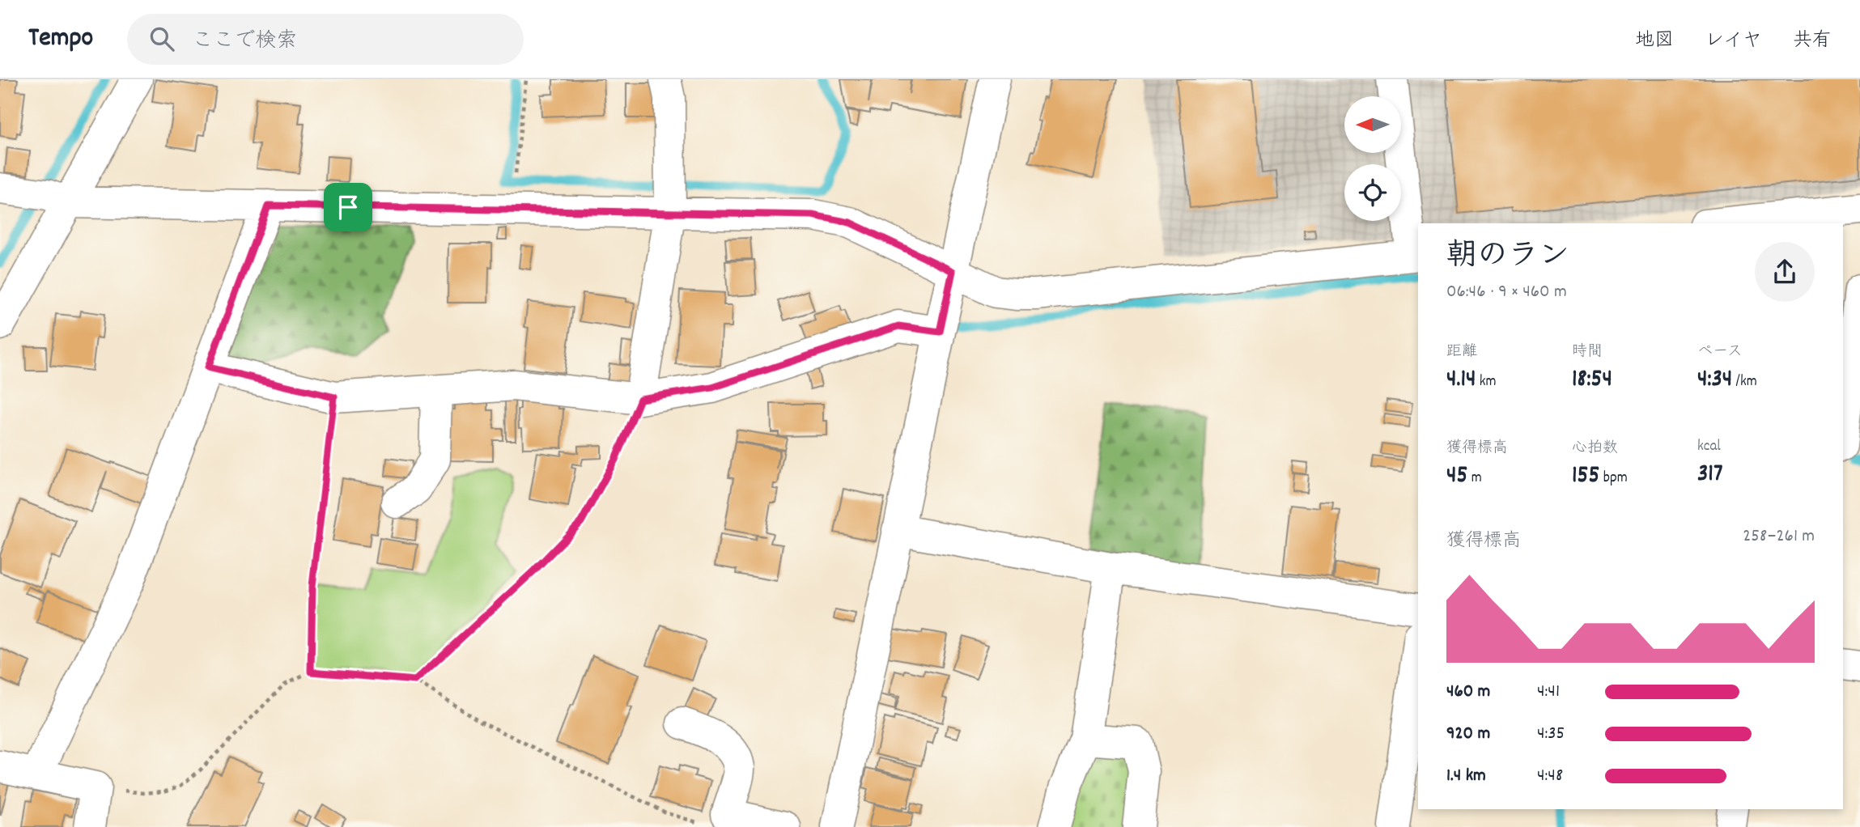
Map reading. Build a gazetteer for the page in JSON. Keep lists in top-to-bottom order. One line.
{"north":"left","page":{"header":"Tempo","search":"ここで検索","nav":["地図","レイヤ","共有"],"heading":["朝のラン","06:46 · 9 × 460 m"],"stats":[["距離","4.14 km"],["時間","18:54"],["ペース","4:34 /km"],["獲得標高","45 m"],["心拍数","155 bpm"],["kcal","317"]],"chart":["獲得標高","258–261 m"],"list":[{"name":"460 m","note":"4:41"},{"name":"920 m","note":"4:35"},{"name":"1.4 km","note":"4:48"}]}}
